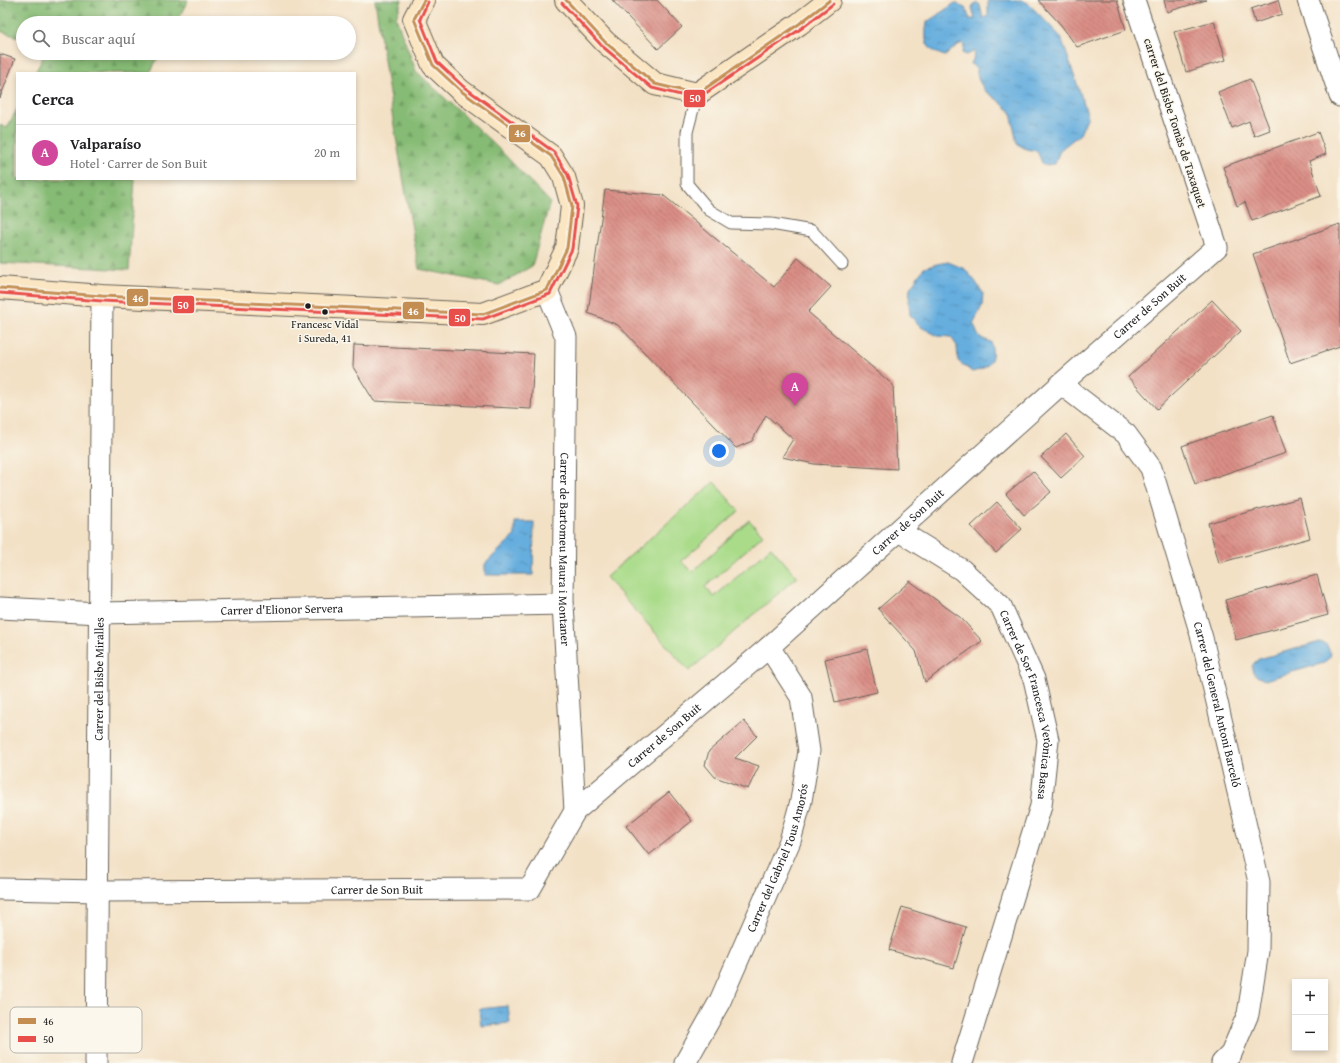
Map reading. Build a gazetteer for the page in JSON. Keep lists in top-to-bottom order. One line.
{"streets":{"street":["carrer del Bisbe Tomàs de Taxaquet","Carrer de Son Buit","Carrer de Bartomeu Maura i Montaner","Carrer d'Elionor Servera","Carrer del Bisbe Miralles","Carrer de Sor Francesca Verònica Bassa","Carrer del General Antoni Barceló","Carrer del Gabriel Tous Amorós"]},"crossings":[["carrer del Bisbe Tomàs de Taxaquet","Carrer de Son Buit"],["Carrer de Son Buit","Carrer de Bartomeu Maura i Montaner"],["Carrer de Son Buit","Carrer del Bisbe Miralles"],["Carrer de Son Buit","Carrer de Sor Francesca Verònica Bassa"],["Carrer de Son Buit","Carrer del General Antoni Barceló"],["Carrer de Son Buit","Carrer del Gabriel Tous Amorós"],["Carrer de Bartomeu Maura i Montaner","Carrer d'Elionor Servera"],["Carrer d'Elionor Servera","Carrer del Bisbe Miralles"]],"places":["Francesc Vidal i Sureda, 41"],"lines":["transit line 46","transit line 50"],"legend":["46","50"],"page":{"search":"Buscar aquí","heading":"Cerca","list":[{"mark":"A","name":"Valparaíso","note":"Hotel · Carrer de Son Buit","value":"20 m"}],"pins":"A","map_buttons":["+","−"]}}
